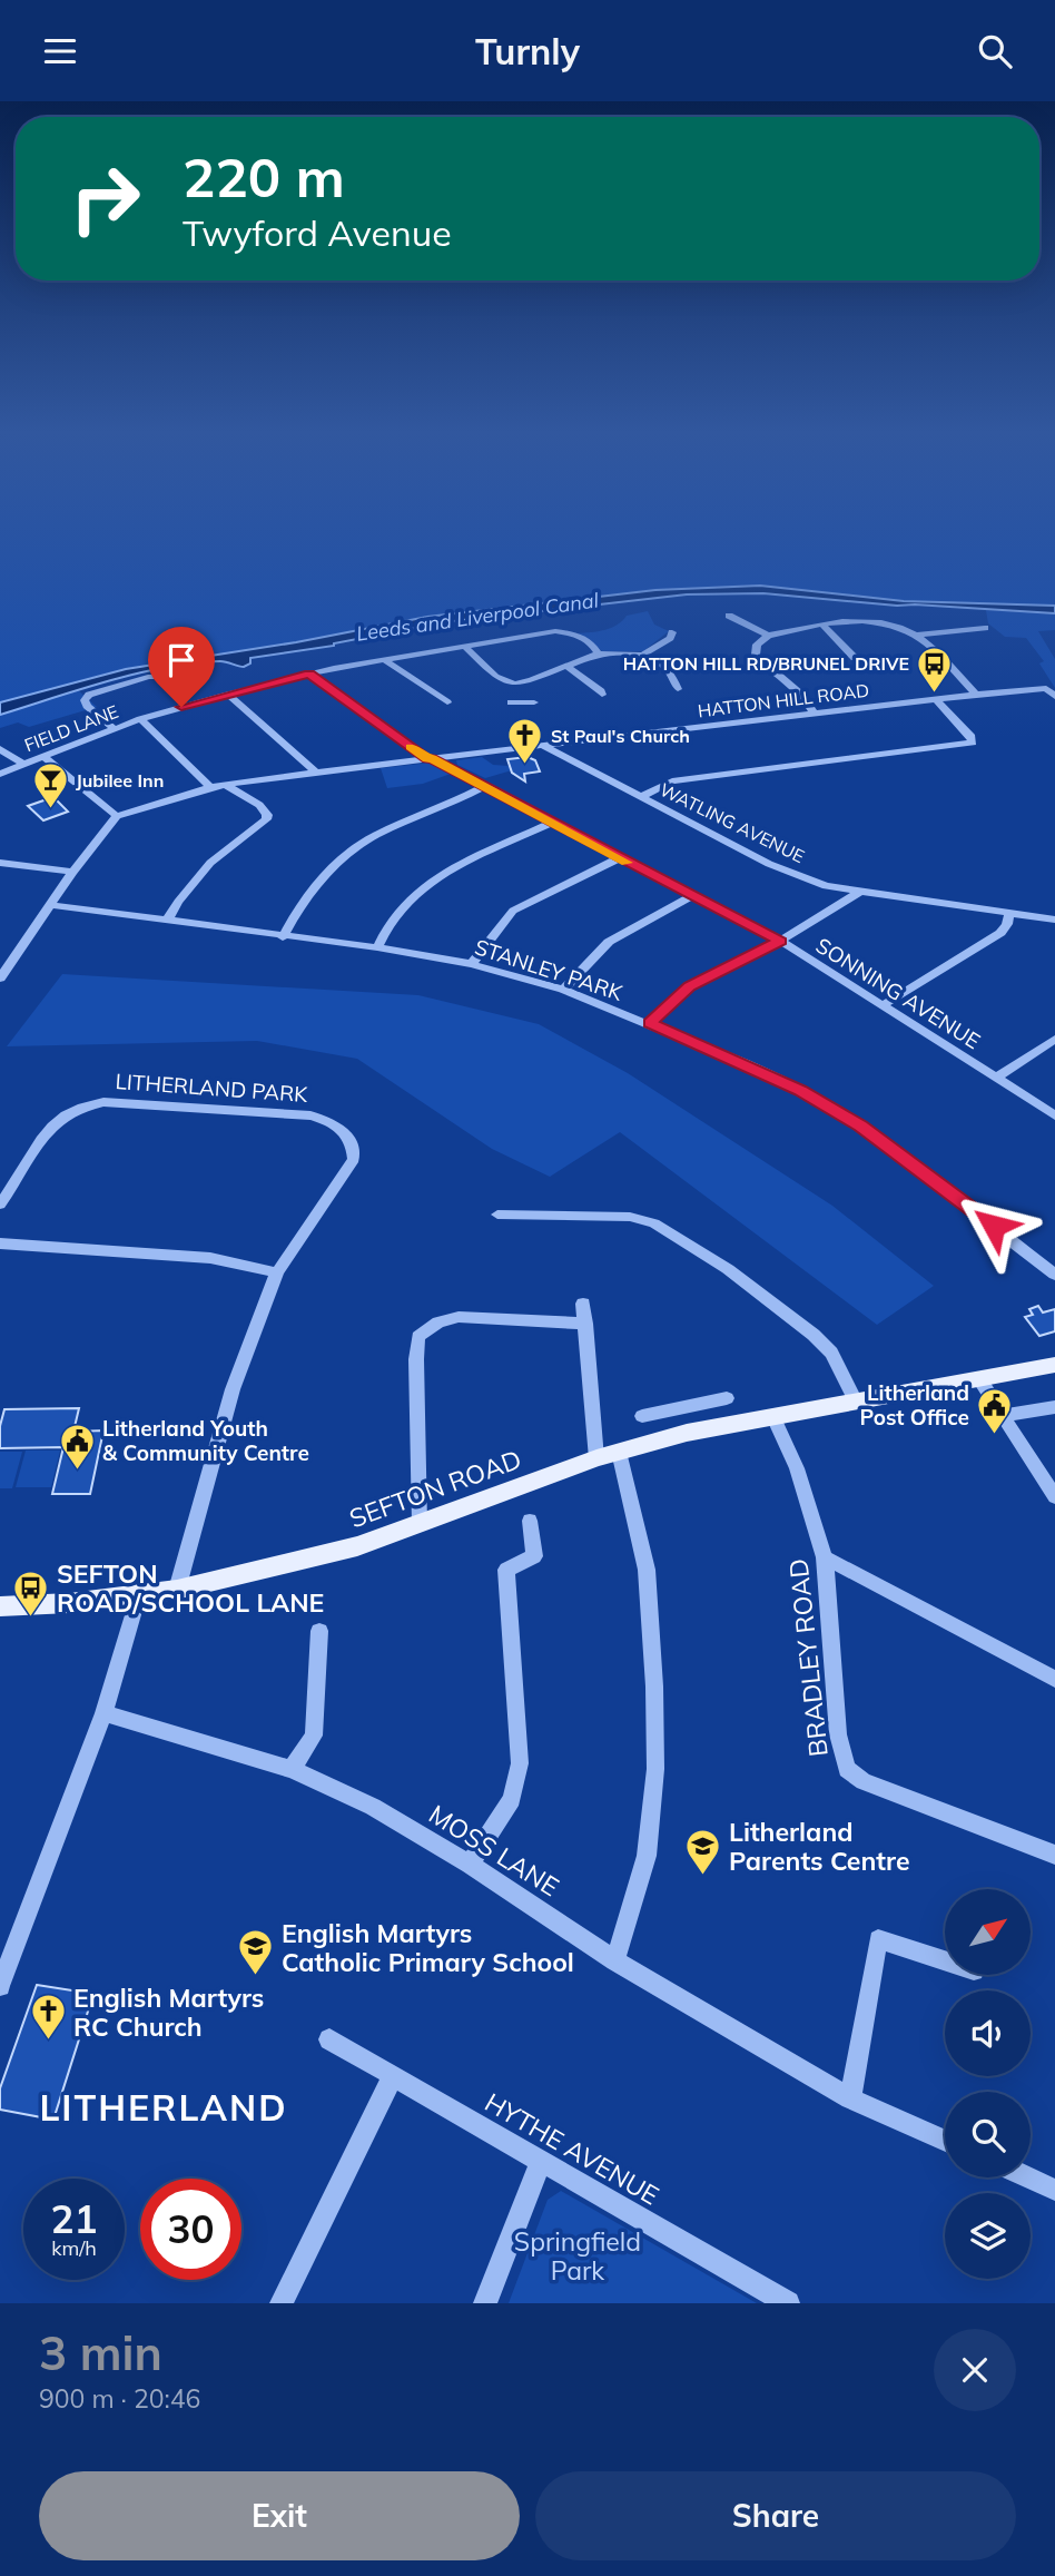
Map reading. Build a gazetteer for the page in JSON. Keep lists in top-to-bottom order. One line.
{"streets":{"main road":["SEFTON ROAD"],"street":["HATTON HILL ROAD","FIELD LANE","WATLING AVENUE","STANLEY PARK","SONNING AVENUE","LITHERLAND PARK","BRADLEY ROAD","MOSS LANE","HYTHE AVENUE"]},"crossings":[["HATTON HILL ROAD","WATLING AVENUE"],["HATTON HILL ROAD","SONNING AVENUE"],["FIELD LANE","SONNING AVENUE"],["LITHERLAND PARK","SEFTON ROAD"],["SEFTON ROAD","BRADLEY ROAD"]],"districts":["LITHERLAND"],"water":["Leeds and Liverpool Canal"],"parks":["Springfield Park"],"places":{"bus stop":["HATTON HILL RD/BRUNEL DRIVE","SEFTON ROAD/SCHOOL LANE"],"church":["St Paul's Church","English Martyrs RC Church"],"bar":["Jubilee Inn"],"public building":["Litherland Post Office","Litherland Youth & Community Centre"],"school or university":["Litherland Parents Centre","English Martyrs Catholic Primary School"]},"north":"top right","page":{"header":"Turnly","turn":["220 m","Twyford Avenue"],"speed":"21 km/h","limit":"30","heading":["3 min","900 m · 20:46"],"buttons":["Exit","Share"]}}
